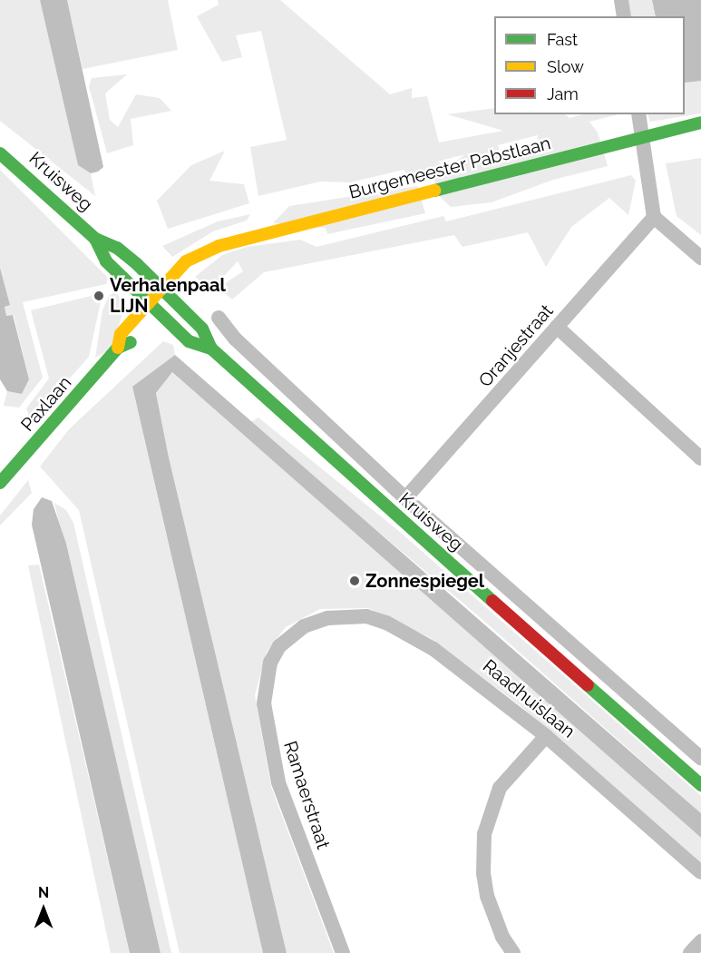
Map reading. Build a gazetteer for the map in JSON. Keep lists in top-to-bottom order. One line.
{"streets":{"street":["Burgemeester Pabstlaan","Kruisweg","Oranjestraat","Paxlaan","Raadhuislaan","Ramaerstraat"]},"crossings":[["Burgemeester Pabstlaan","Kruisweg"],["Burgemeester Pabstlaan","Paxlaan"],["Kruisweg","Oranjestraat"],["Kruisweg","Paxlaan"],["Raadhuislaan","Ramaerstraat"]],"places":["Verhalenpaal LIJN","Zonnespiegel"],"legend":["Fast","Slow","Jam"],"north":"top"}
